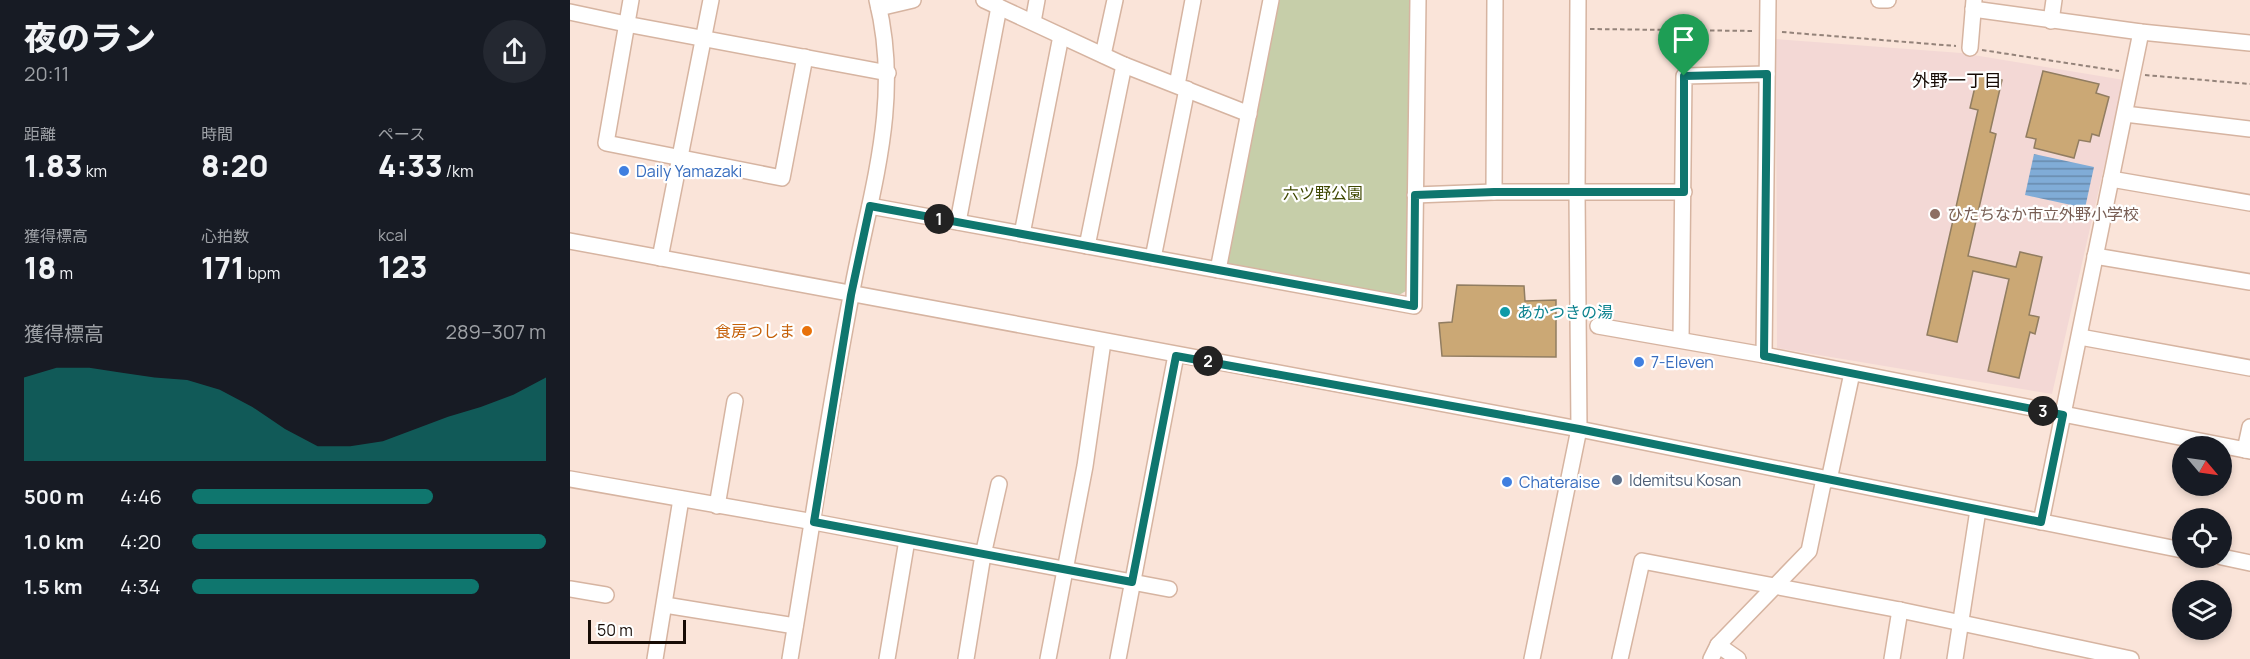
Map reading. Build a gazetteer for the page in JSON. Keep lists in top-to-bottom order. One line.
{"districts":["外野一丁目"],"parks":["六ツ野公園"],"places":["Daily Yamazaki","ひたちなか市立外野小学校","あかつきの湯","食房つしま","7-Eleven","Idemitsu Kosan","Chateraise"],"scale_bar":"50 m","north":"bottom right","page":{"heading":["夜のラン","20:11"],"stats":[["距離","1.83 km"],["時間","8:20"],["ペース","4:33 /km"],["獲得標高","18 m"],["心拍数","171 bpm"],["kcal","123"]],"pins":["1","2","3"],"chart":["獲得標高","289–307 m"],"list":[{"name":"500 m","note":"4:46"},{"name":"1.0 km","note":"4:20"},{"name":"1.5 km","note":"4:34"}],"scale":"50 m"}}
